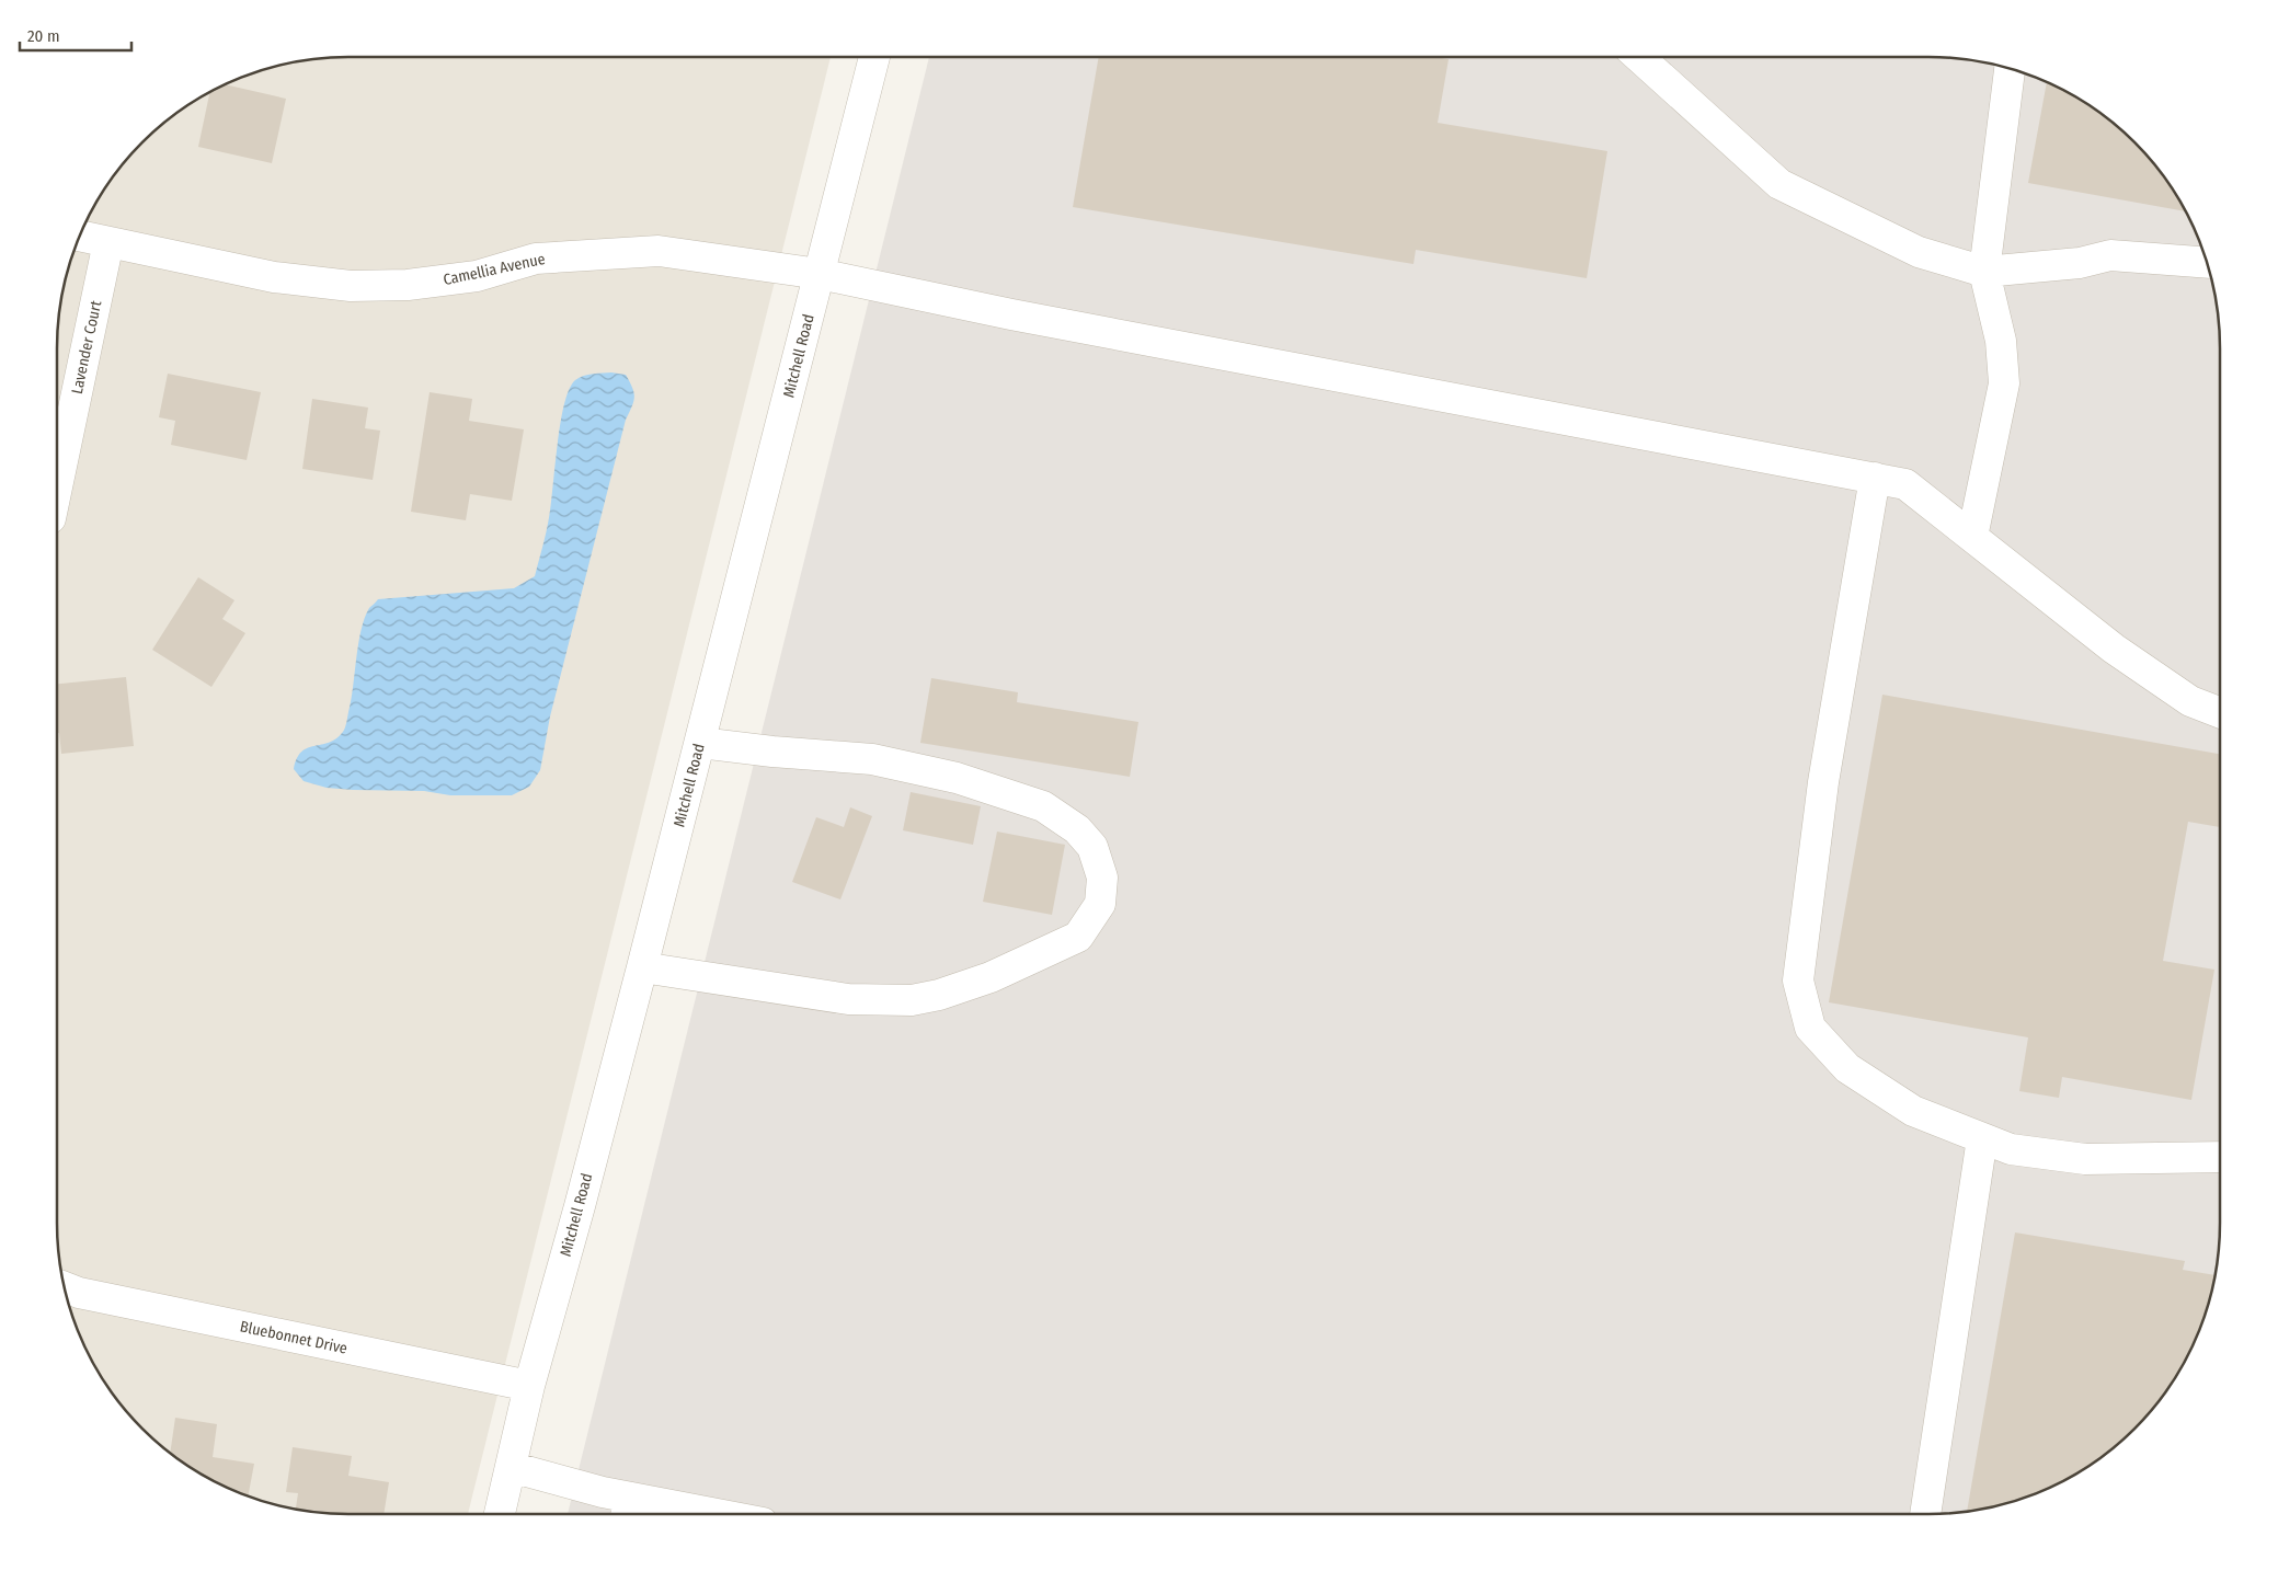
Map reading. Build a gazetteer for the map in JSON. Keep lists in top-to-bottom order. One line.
{"streets":{"street":["Camellia Avenue","Lavender Court","Mitchell Road","Bluebonnet Drive"]},"crossings":[["Camellia Avenue","Lavender Court"],["Camellia Avenue","Mitchell Road"],["Mitchell Road","Bluebonnet Drive"]],"scale_bar":"20 m"}
